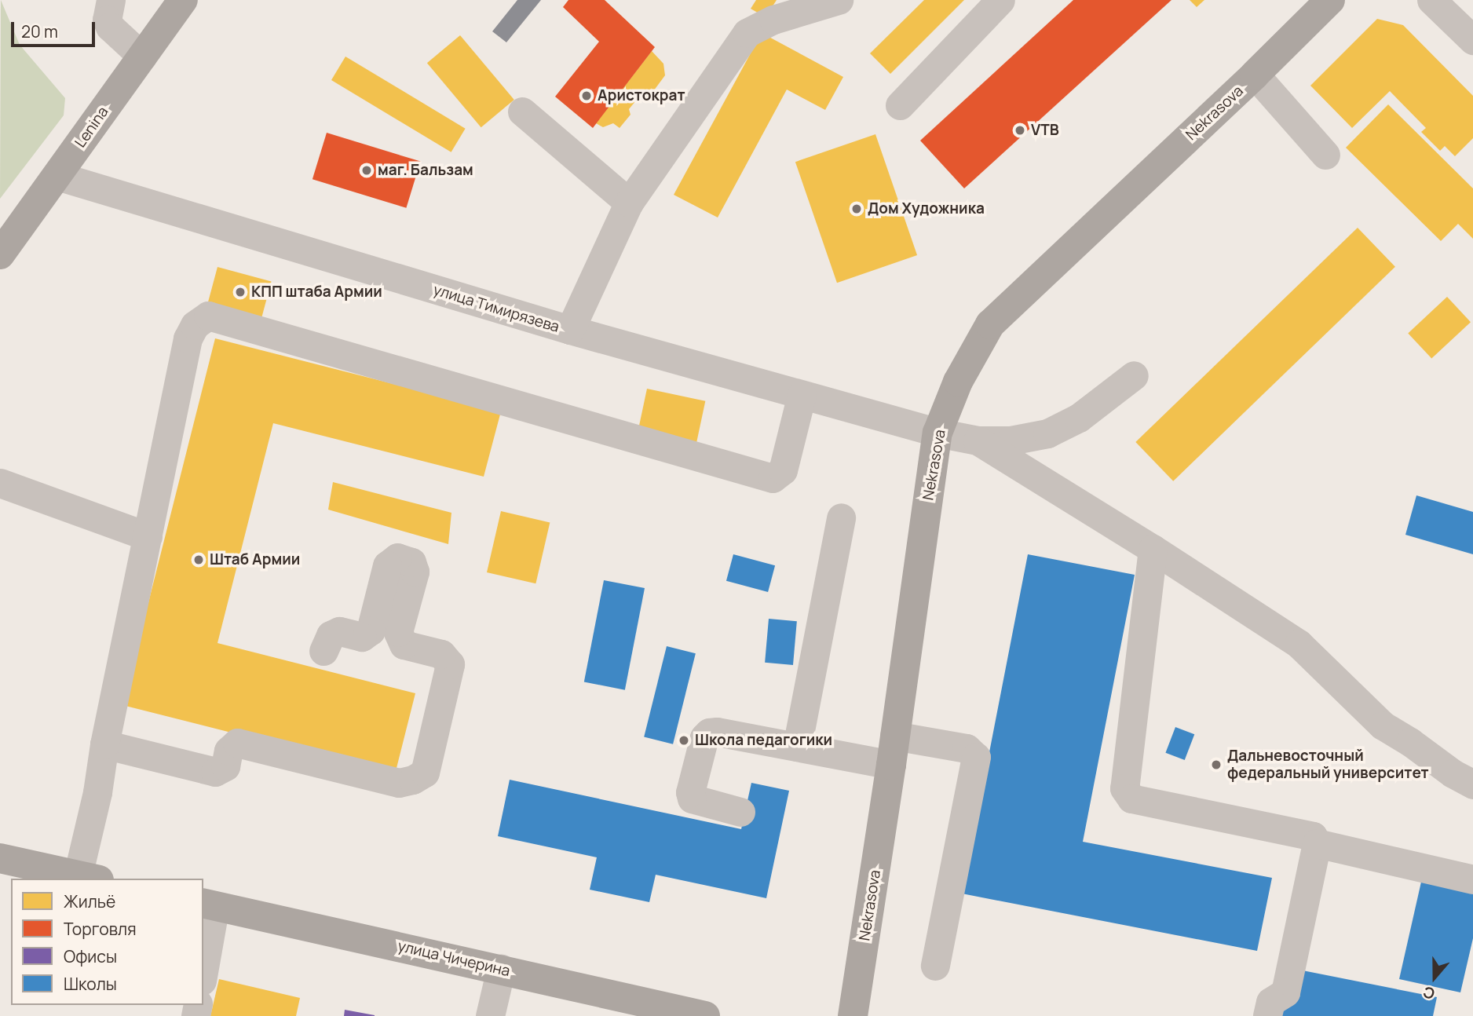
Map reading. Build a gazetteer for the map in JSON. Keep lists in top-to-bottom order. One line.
{"streets":{"main road":["Nekrasova","Lenina","улица Чичерина"],"street":["улица Тимирязева"]},"crossings":[["Nekrasova","улица Тимирязева"],["Lenina","улица Тимирязева"]],"places":["Аристократ","VTB","маг. Бальзам","Дом Художника","КПП штаба Армии","Штаб Армии","Школа педагогики","Дальневосточный федеральный университет"],"legend":["Жильё","Торговля","Офисы","Школы"],"scale_bar":"20 m","north":"bottom"}
